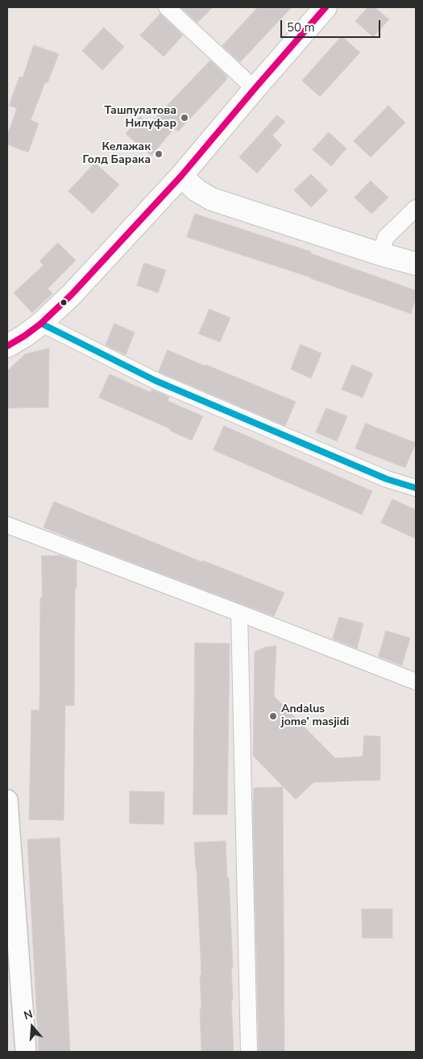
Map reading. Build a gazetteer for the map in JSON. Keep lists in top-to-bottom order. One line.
{"places":["Ташпулатова Нилуфар","Келажак Голд Барака","Andalus jome’ masjidi"],"scale_bar":"50 m","north":"top"}
